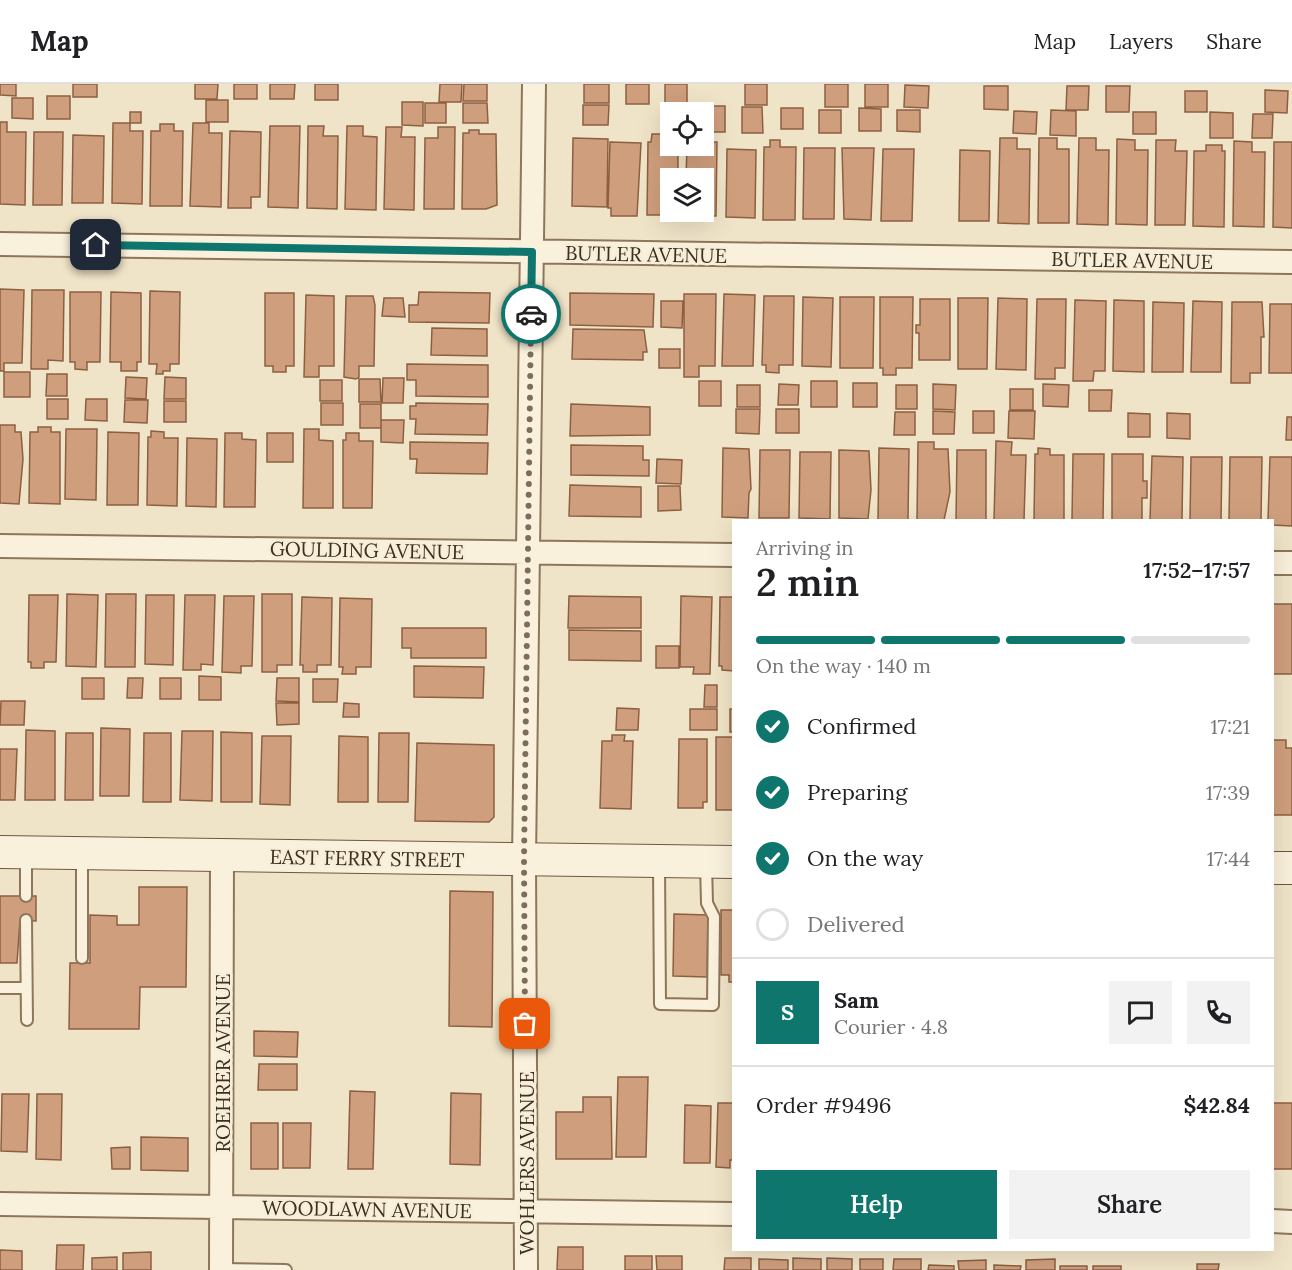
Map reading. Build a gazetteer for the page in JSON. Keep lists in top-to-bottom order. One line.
{"streets":{"street":["BUTLER AVENUE","GOULDING AVENUE","EAST FERRY STREET","ROEHRER AVENUE","WOHLERS AVENUE","WOODLAWN AVENUE"]},"crossings":[["BUTLER AVENUE","WOHLERS AVENUE"],["GOULDING AVENUE","WOHLERS AVENUE"],["EAST FERRY STREET","ROEHRER AVENUE"],["EAST FERRY STREET","WOHLERS AVENUE"],["ROEHRER AVENUE","WOODLAWN AVENUE"],["WOHLERS AVENUE","WOODLAWN AVENUE"]],"page":{"header":"Map","nav":["Map","Layers","Share"],"heading":["2 min","Arriving in","17:52–17:57"],"panel":["Sam","Courier · 4.8","Order #9496","$42.84"],"bar":"On the way · 140 m","list":[["Confirmed","17:21"],["Preparing","17:39"],["On the way","17:44"],"Delivered"],"round":"S","buttons":["Help","Share"]}}
